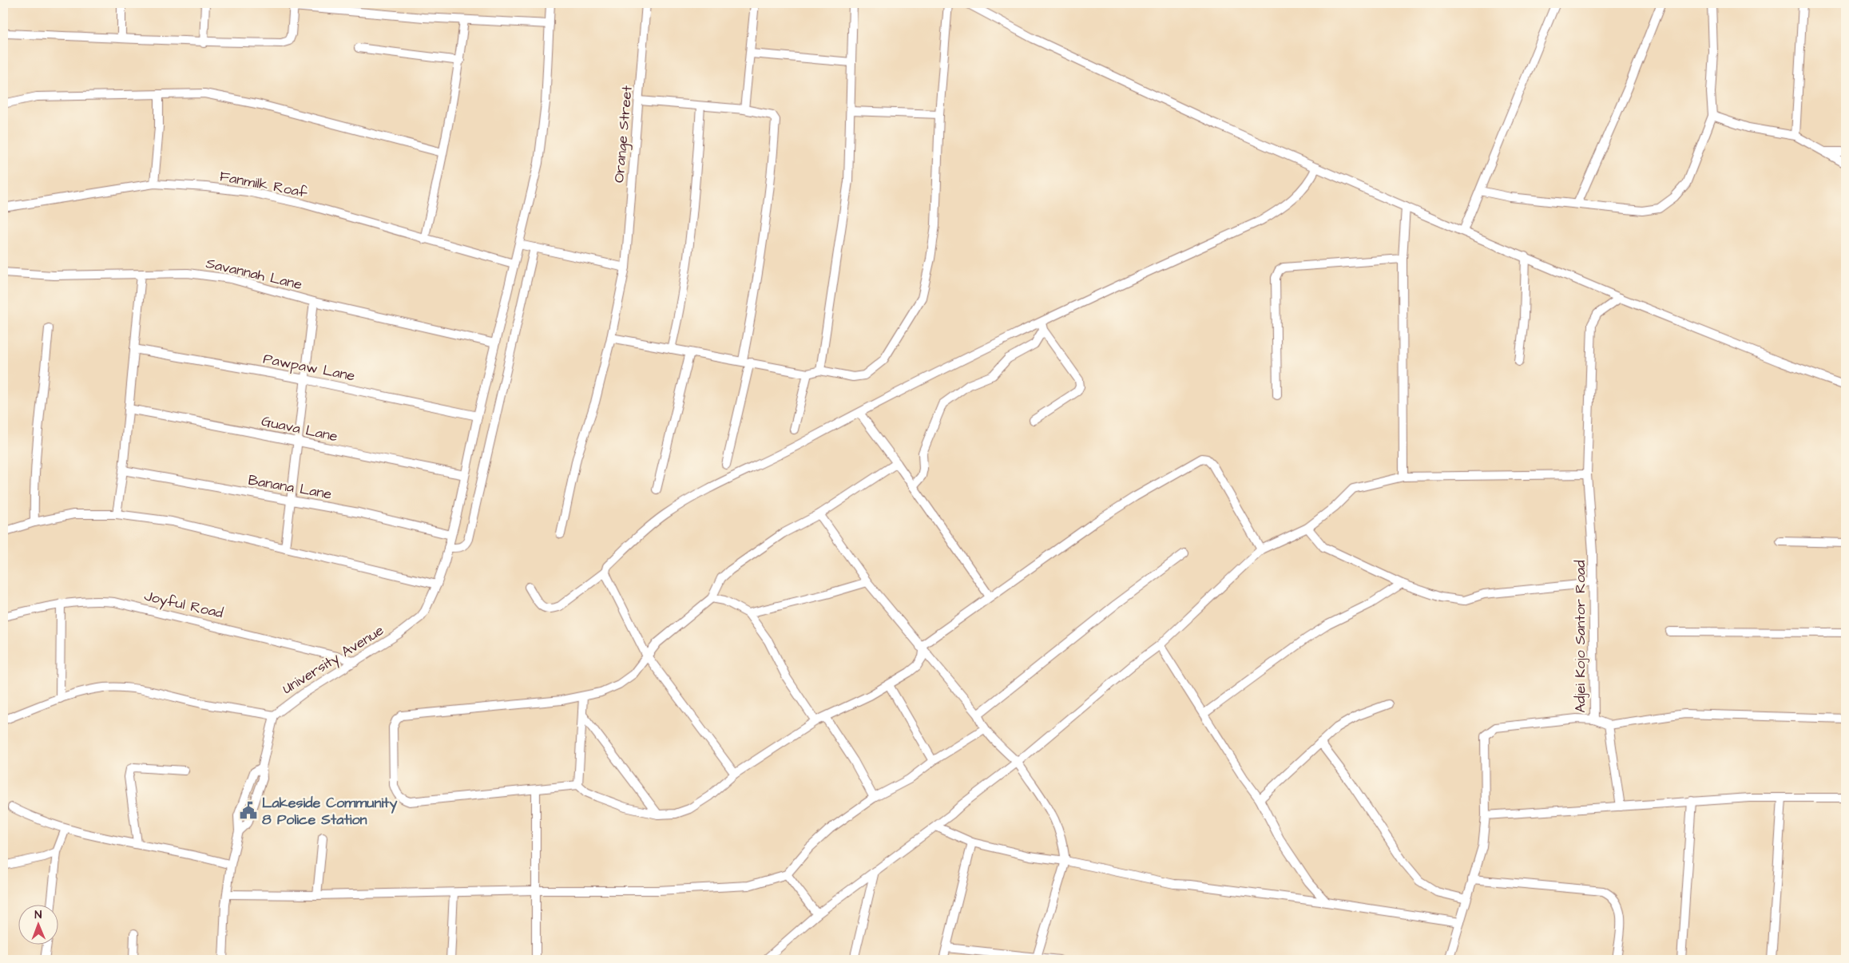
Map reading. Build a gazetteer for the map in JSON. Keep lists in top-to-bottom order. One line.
{"streets":{"street":["Orange Street","Fanmilk Roaf","Savannah Lane","Pawpaw Lane","Guava Lane","Banana Lane","Joyful Road","Adjei Kojo Santor Road","University Avenue"]},"crossings":[["Fanmilk Roaf","University Avenue"],["Savannah Lane","University Avenue"],["Pawpaw Lane","University Avenue"],["Guava Lane","University Avenue"],["Banana Lane","University Avenue"],["Joyful Road","University Avenue"]],"places":{"public building":["Lakeside Community 8 Police Station"]},"north":"top"}
